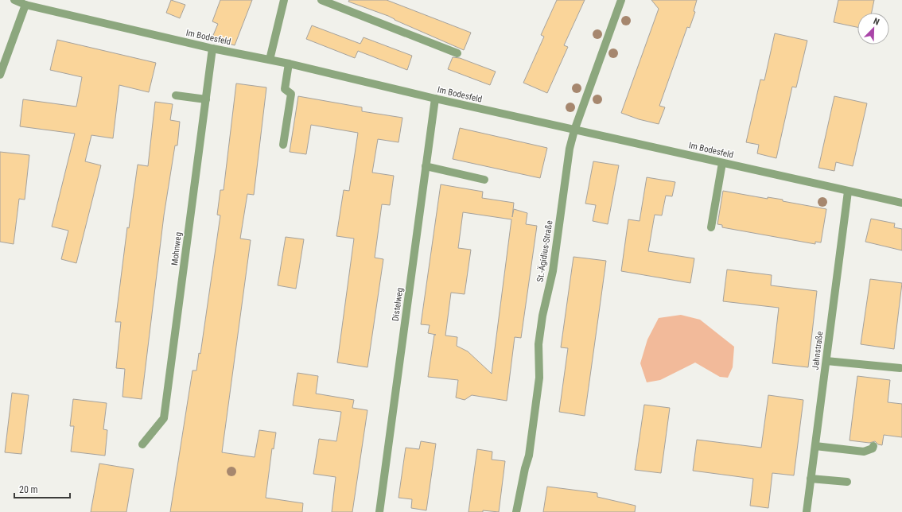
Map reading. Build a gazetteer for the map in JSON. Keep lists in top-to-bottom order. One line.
{"streets":{"street":["Im Bodesfeld","Mohnweg","St.-Ägidius-Straße","Distelweg","Jahnstraße"]},"crossings":[["Im Bodesfeld","Mohnweg"],["Im Bodesfeld","St.-Ägidius-Straße"],["Im Bodesfeld","Distelweg"],["Im Bodesfeld","Jahnstraße"]],"scale_bar":"20 m","north":"top right"}
